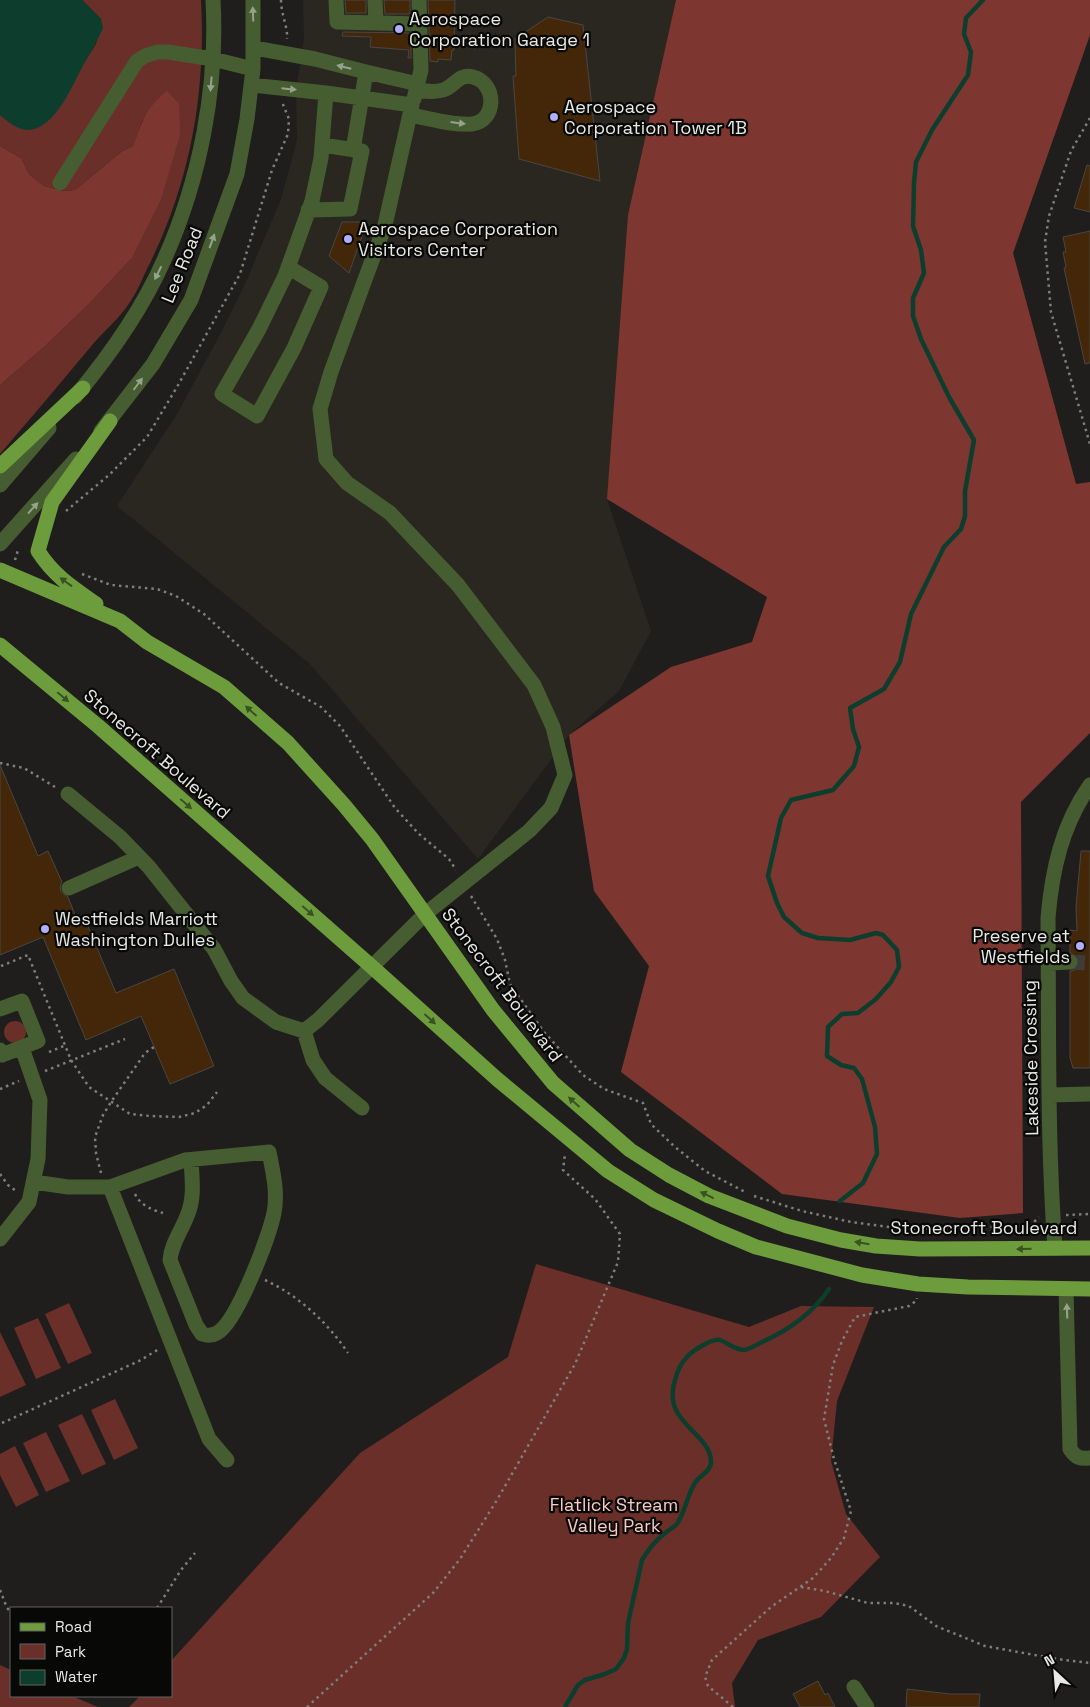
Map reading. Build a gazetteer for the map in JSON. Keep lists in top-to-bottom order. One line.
{"streets":{"main road":["Stonecroft Boulevard"],"street":["Lee Road","Lakeside Crossing"]},"crossings":[["Stonecroft Boulevard","Lakeside Crossing"]],"parks":["Flatlick Stream Valley Park"],"places":["Aerospace Corporation Garage 1","Aerospace Corporation Tower 1B","Aerospace Corporation Visitors Center","Westfields Marriott Washington Dulles","Preserve at Westfields"],"legend":["Road","Park","Water"],"north":"top left"}
